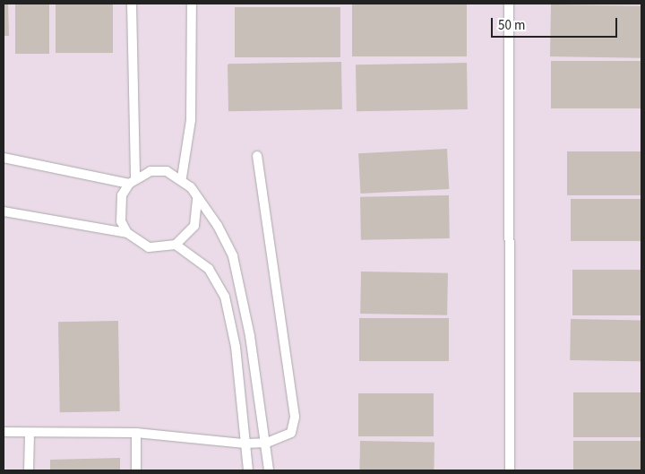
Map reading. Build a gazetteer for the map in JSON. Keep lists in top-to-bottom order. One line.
{"scale_bar":"50 m"}
